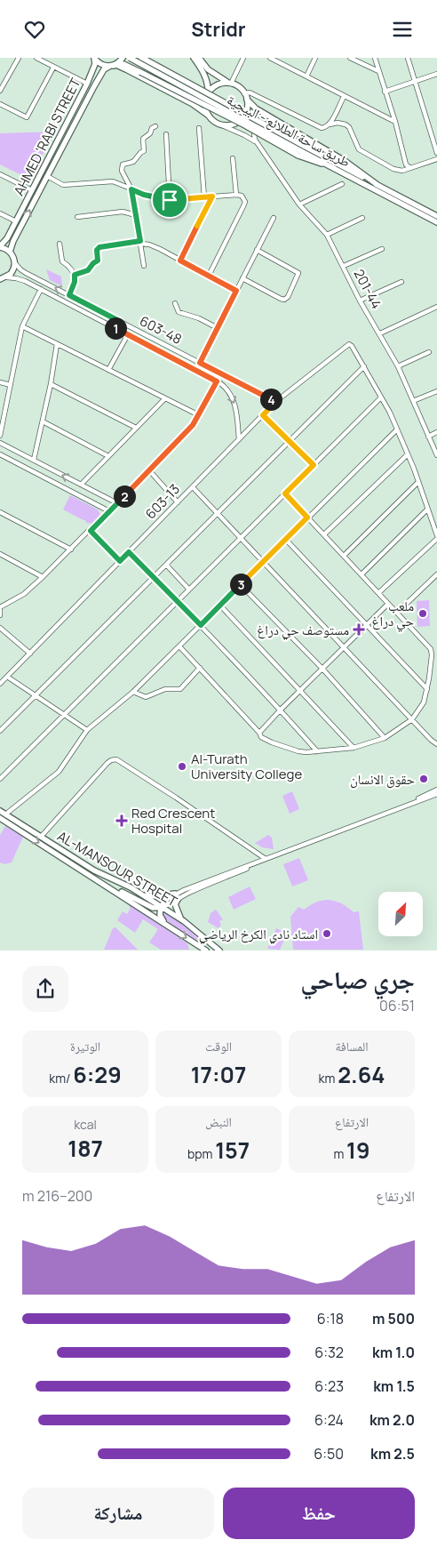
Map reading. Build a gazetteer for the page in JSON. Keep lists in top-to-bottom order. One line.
{"streets":{"main road":["طريق ساحة الطلائع - البيجية","AHMED 'RABI STREET","AL-MANSOUR STREET"],"street":["201-44","603-48","603-13"]},"crossings":[["603-48","603-13"]],"places":{"other":["ملعب حي دراغ","Al-Turath University College","حقوق الانسان","استاد نادي الكرخ الرياضي"],"health":["مستوصف حي دراغ","Red Crescent Hospital"]},"north":"top right","page":{"header":"Stridr","pins":["1","4","2","3"],"heading":["جري صباحي","06:51"],"stats":[["المسافة","2.64 km"],["الوقت","17:07"],["الوتيرة","6:29 /km"],["الارتفاع","19 m"],["النبض","157 bpm"],["kcal","187"]],"chart":["الارتفاع","200–216 m"],"list":[{"name":"500 m","note":"6:18"},{"name":"1.0 km","note":"6:32"},{"name":"1.5 km","note":"6:23"},{"name":"2.0 km","note":"6:24"},{"name":"2.5 km","note":"6:50"}],"buttons":["حفظ","مشاركة"]}}
